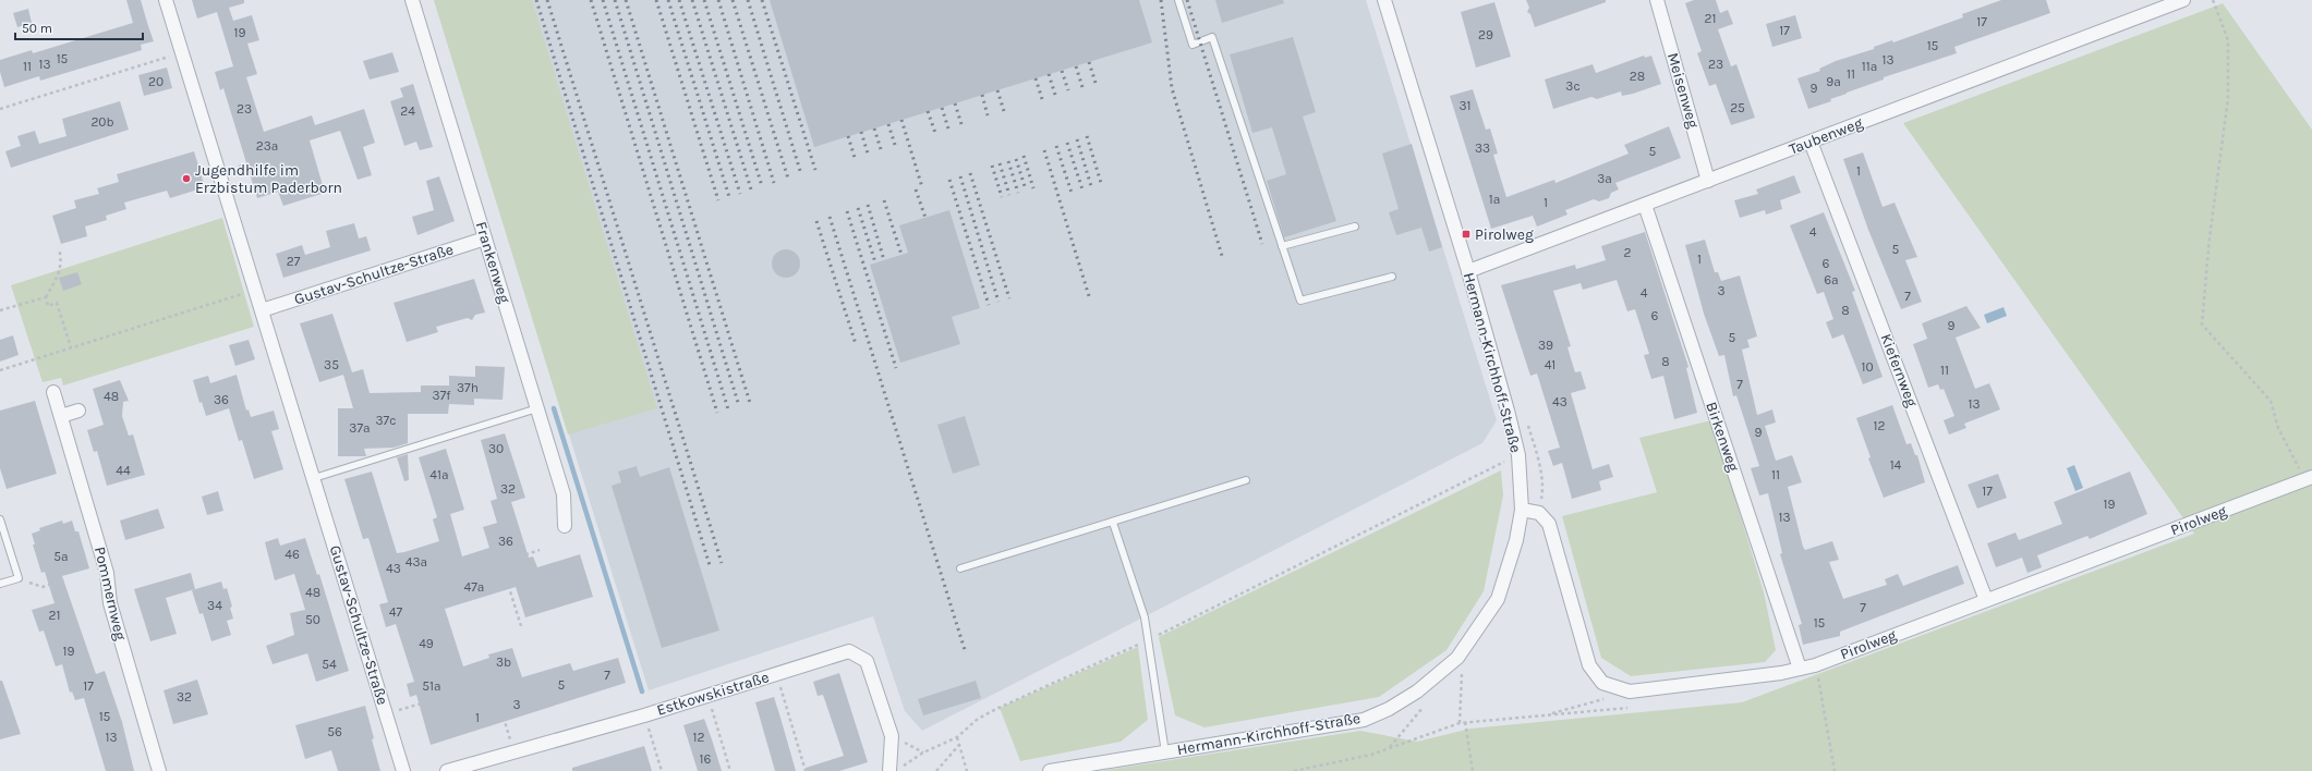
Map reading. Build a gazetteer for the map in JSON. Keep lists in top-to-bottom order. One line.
{"streets":{"street":["Meisenweg","Taubenweg","Frankenweg","Gustav-Schultze-Straße","Hermann-Kirchhoff-Straße","Kiefernweg","Birkenweg","Pirolweg","Pommernweg","Estkowskistraße"]},"crossings":[["Meisenweg","Taubenweg"],["Taubenweg","Hermann-Kirchhoff-Straße"],["Taubenweg","Kiefernweg"],["Taubenweg","Birkenweg"],["Frankenweg","Gustav-Schultze-Straße"],["Hermann-Kirchhoff-Straße","Pirolweg"],["Kiefernweg","Pirolweg"],["Birkenweg","Pirolweg"]],"places":{"other":["Jugendhilfe im Erzbistum Paderborn"],"transit":["Pirolweg"]},"house_numbers":["21","17","17","19","29","15","15","13","13","23","11","11a","11","28","20","9a","3c","9","31","25","23","24","20b","23a","33","5","1","3a","1a","1","4","5","2","1","27","6","6a","3","4","7","8","6","9","5","39","8","35","41","10","11","7","37h","37f","48","36","43","13","37c","12","37a","9","30","14","44","41a","11","32","17","19","13","36","46","5a","43a","43","47a","48","34","7","47","21","50","15","49","19","3b","54","7","5","17","51a","32","3","15","1","56","13","12","16"],"scale_bar":"50 m"}
